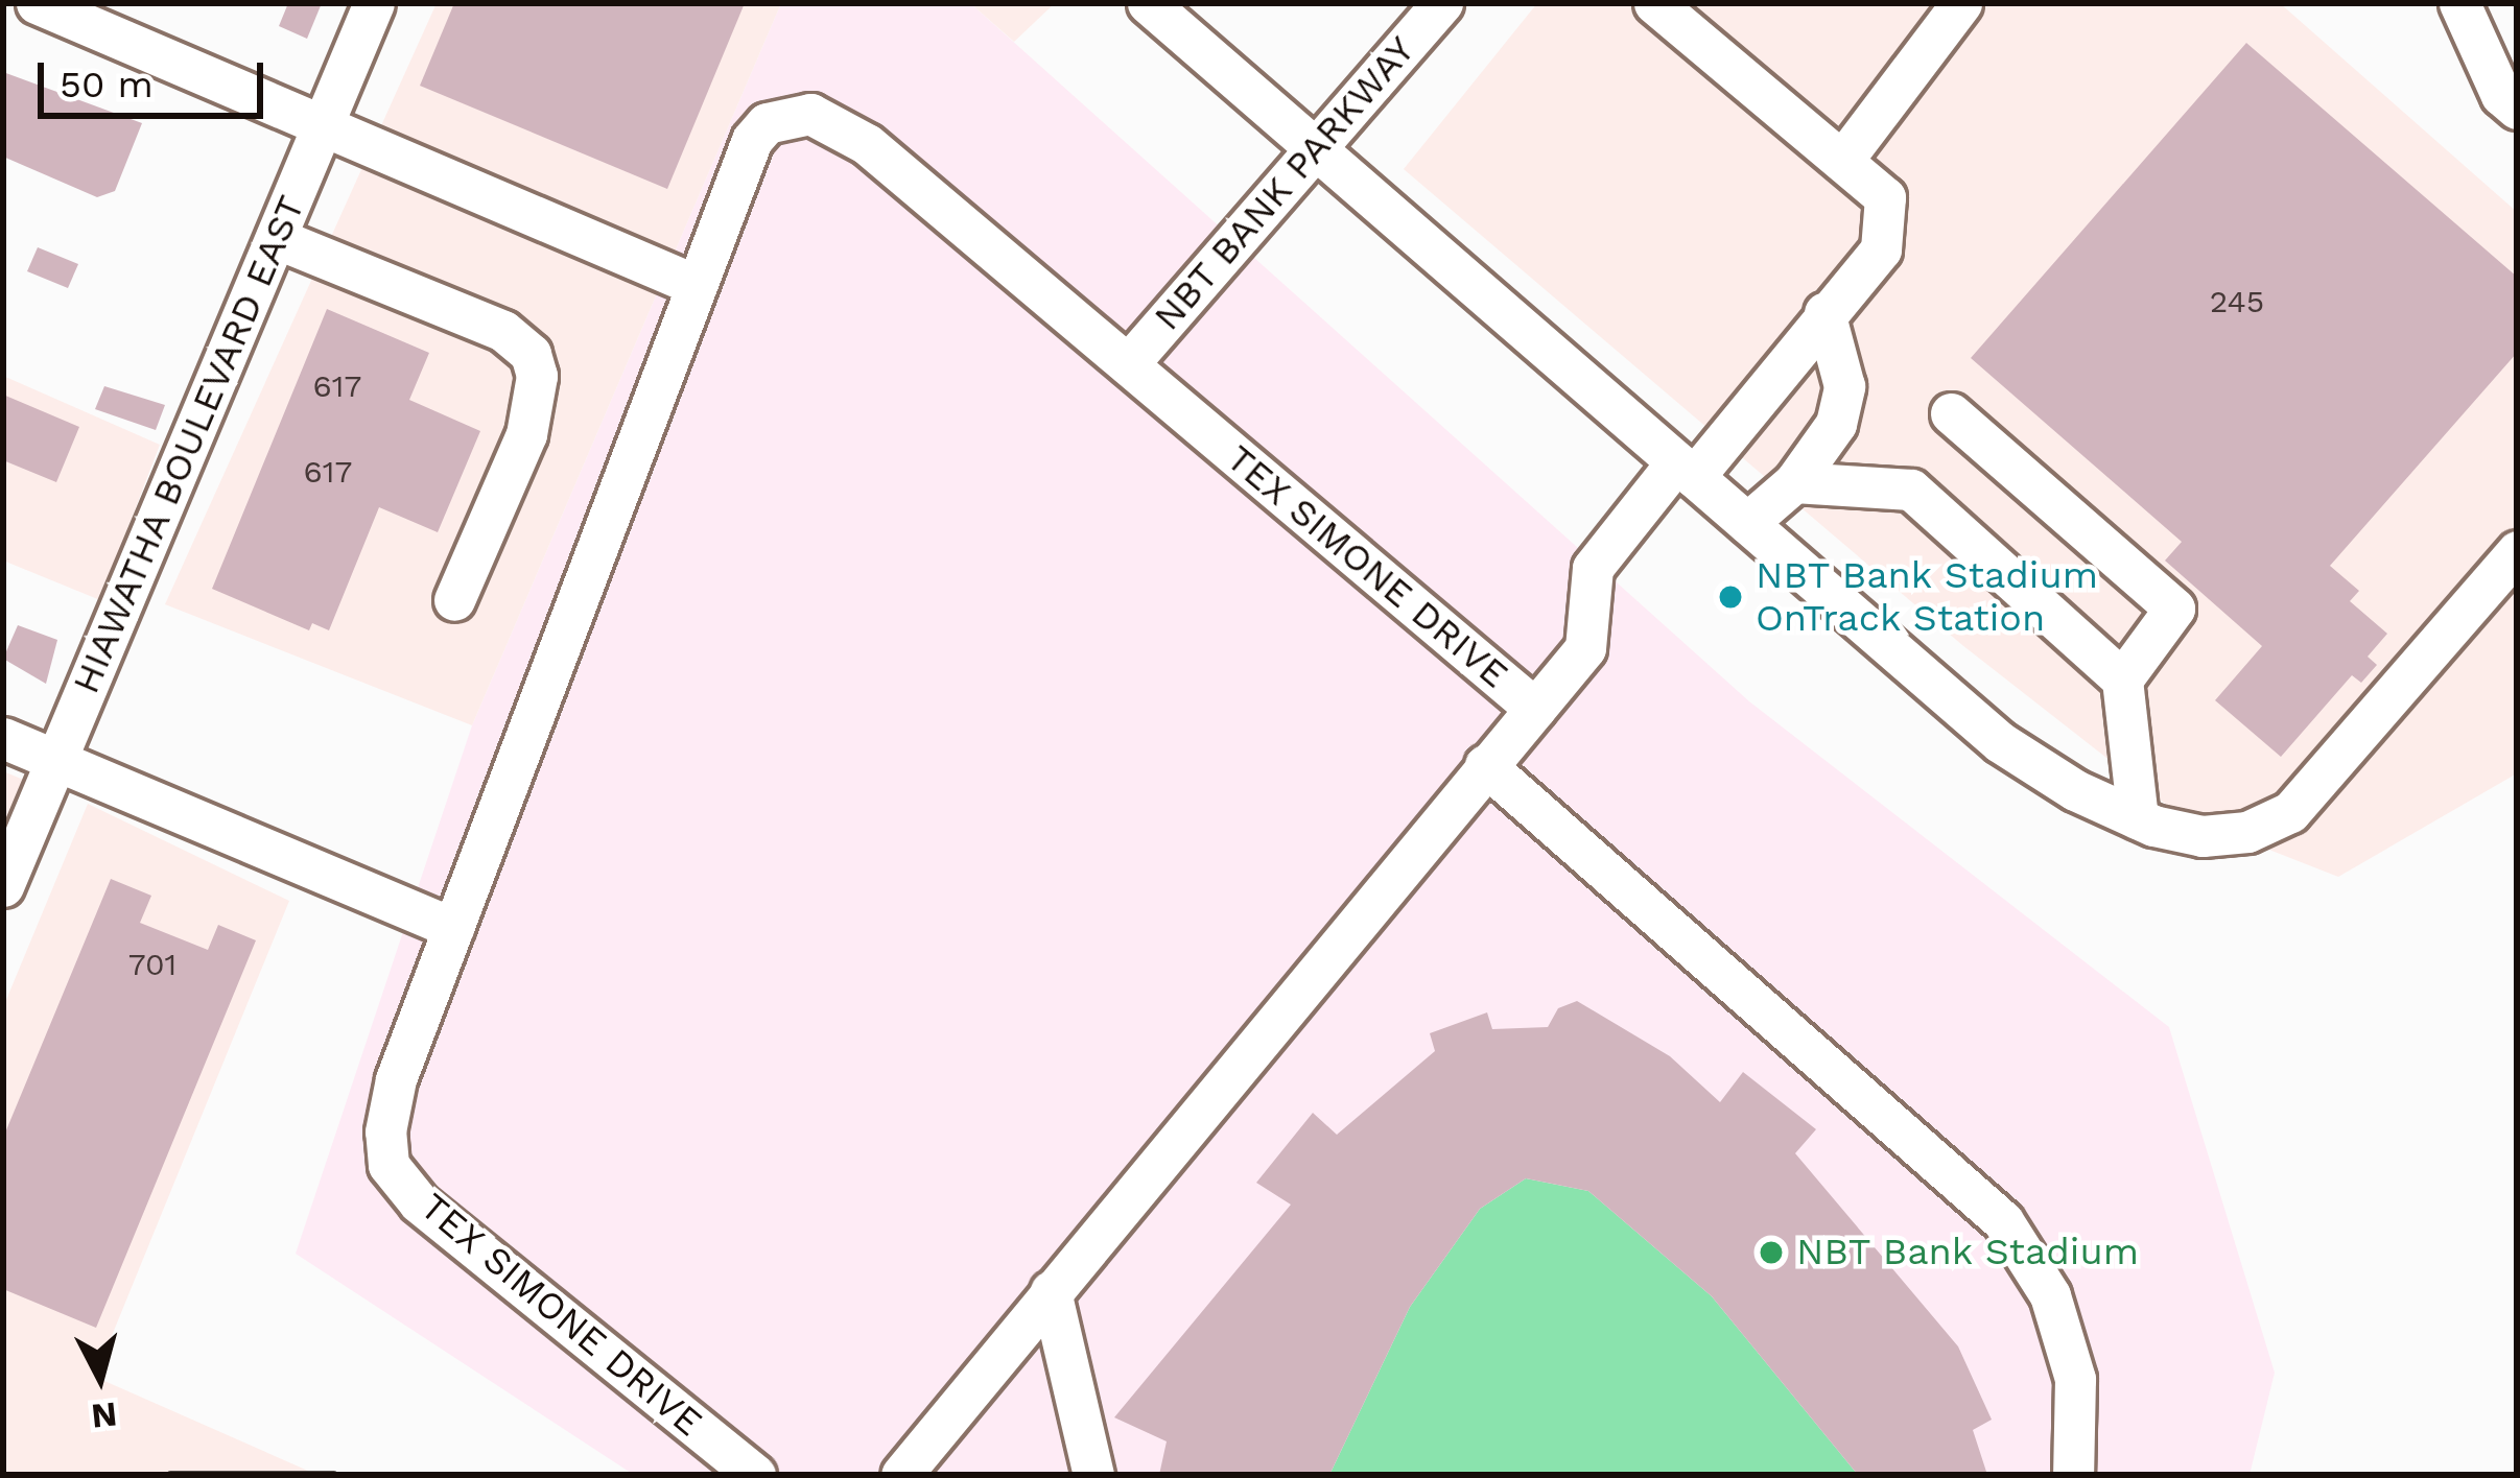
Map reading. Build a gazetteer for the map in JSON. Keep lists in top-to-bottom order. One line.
{"streets":{"street":["NBT BANK PARKWAY","HIAWATHA BOULEVARD EAST","TEX SIMONE DRIVE"]},"crossings":[["NBT BANK PARKWAY","TEX SIMONE DRIVE"]],"places":["NBT Bank Stadium OnTrack Station","NBT Bank Stadium"],"house_numbers":["245","617","617","701"],"scale_bar":"50 m","north":"bottom"}
